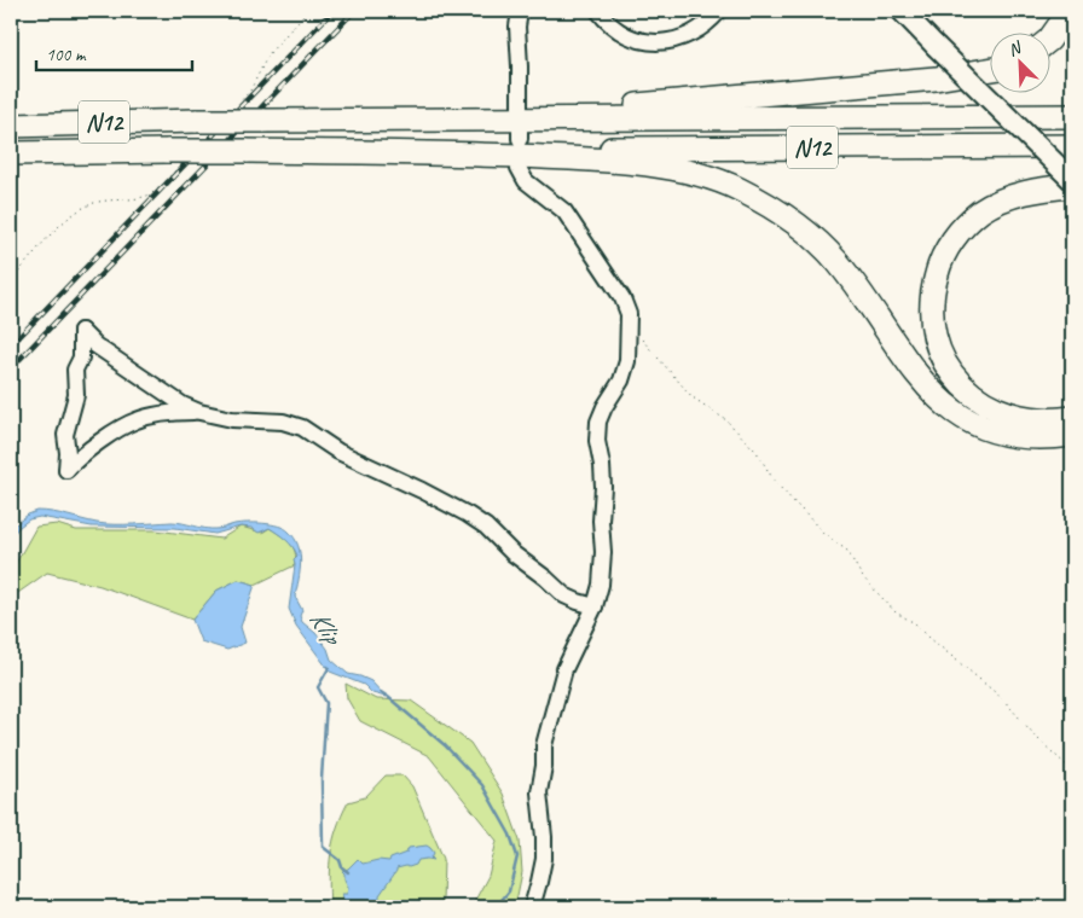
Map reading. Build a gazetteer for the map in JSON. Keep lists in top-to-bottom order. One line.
{"streets":{"highway":["N12"]},"water":["Klip"],"scale_bar":"100 m","north":"top left"}
